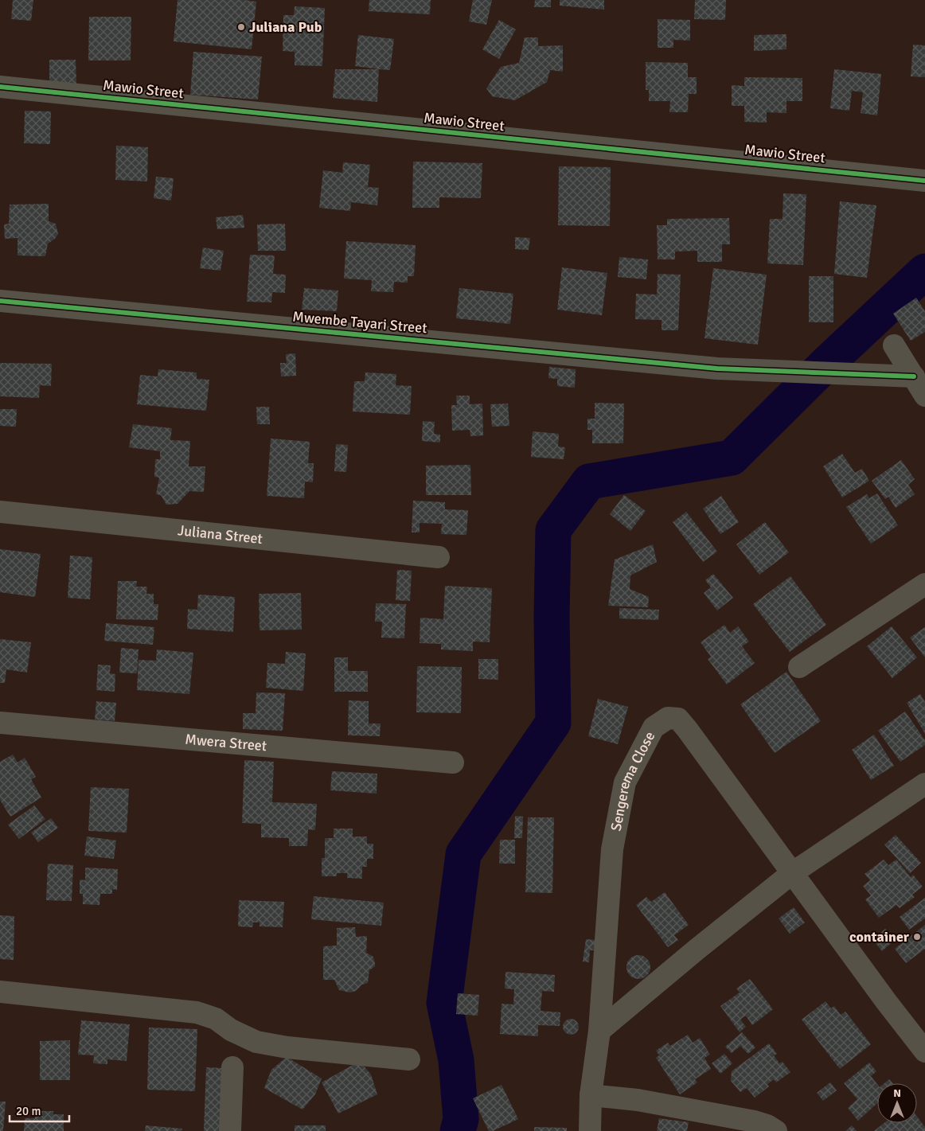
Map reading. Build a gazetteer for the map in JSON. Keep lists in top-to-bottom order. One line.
{"streets":{"street":["Mawio Street","Mwembe Tayari Street","Juliana Street","Mwera Street","Sengerema Close"]},"places":["Juliana Pub","container"],"scale_bar":"20 m","north":"top"}
